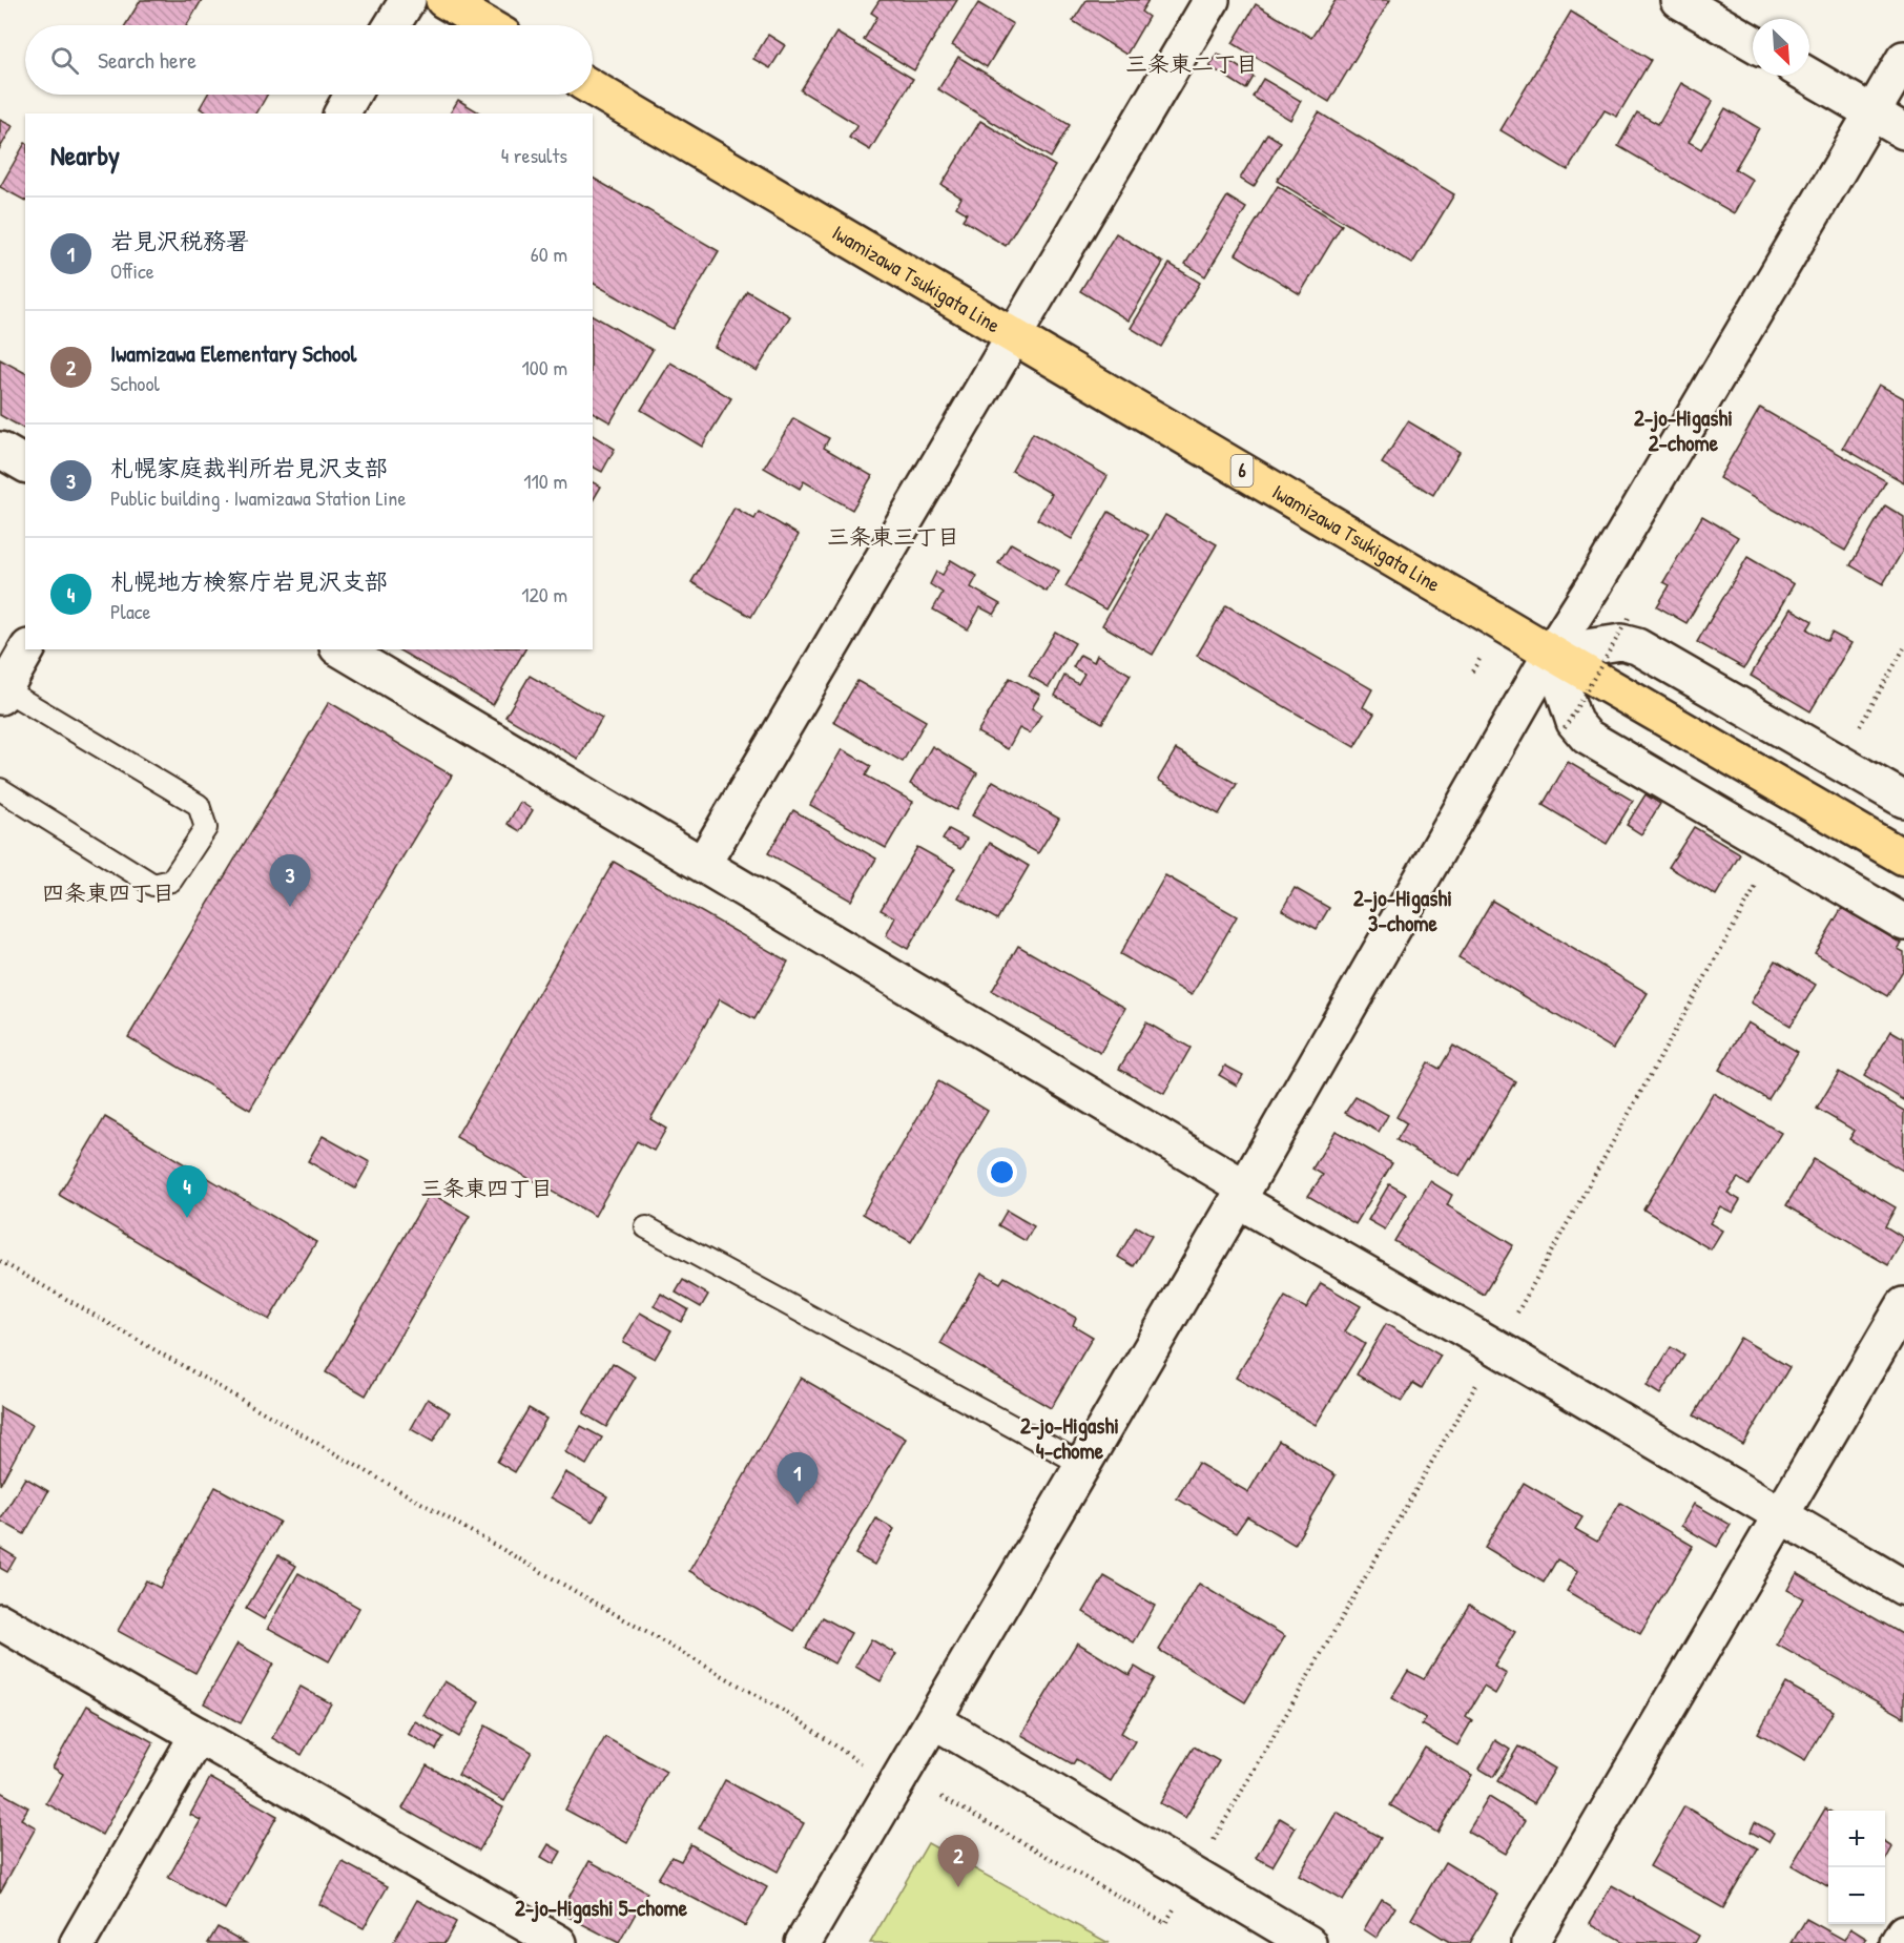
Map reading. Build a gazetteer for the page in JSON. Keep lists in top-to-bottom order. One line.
{"streets":{"main road":["Iwamizawa Tsukigata Line","6"]},"districts":["三条東二丁目","2-jo-Higashi 2-chome","三条東三丁目","四条東四丁目","2-jo-Higashi 3-chome","三条東四丁目","2-jo-Higashi 4-chome","2-jo-Higashi 5-chome"],"north":"bottom right","page":{"search":"Search here","heading":["Nearby","4 results"],"list":[{"mark":"1","name":"岩見沢税務署","note":"Office","value":"60 m"},{"mark":"2","name":"Iwamizawa Elementary School","note":"School","value":"100 m"},{"mark":"3","name":"札幌家庭裁判所岩見沢支部","note":"Public building · Iwamizawa Station Line","value":"110 m"},{"mark":"4","name":"札幌地方検察庁岩見沢支部","note":"Place","value":"120 m"}],"pins":["3","4","1","2"],"map_buttons":["+","−"]}}
